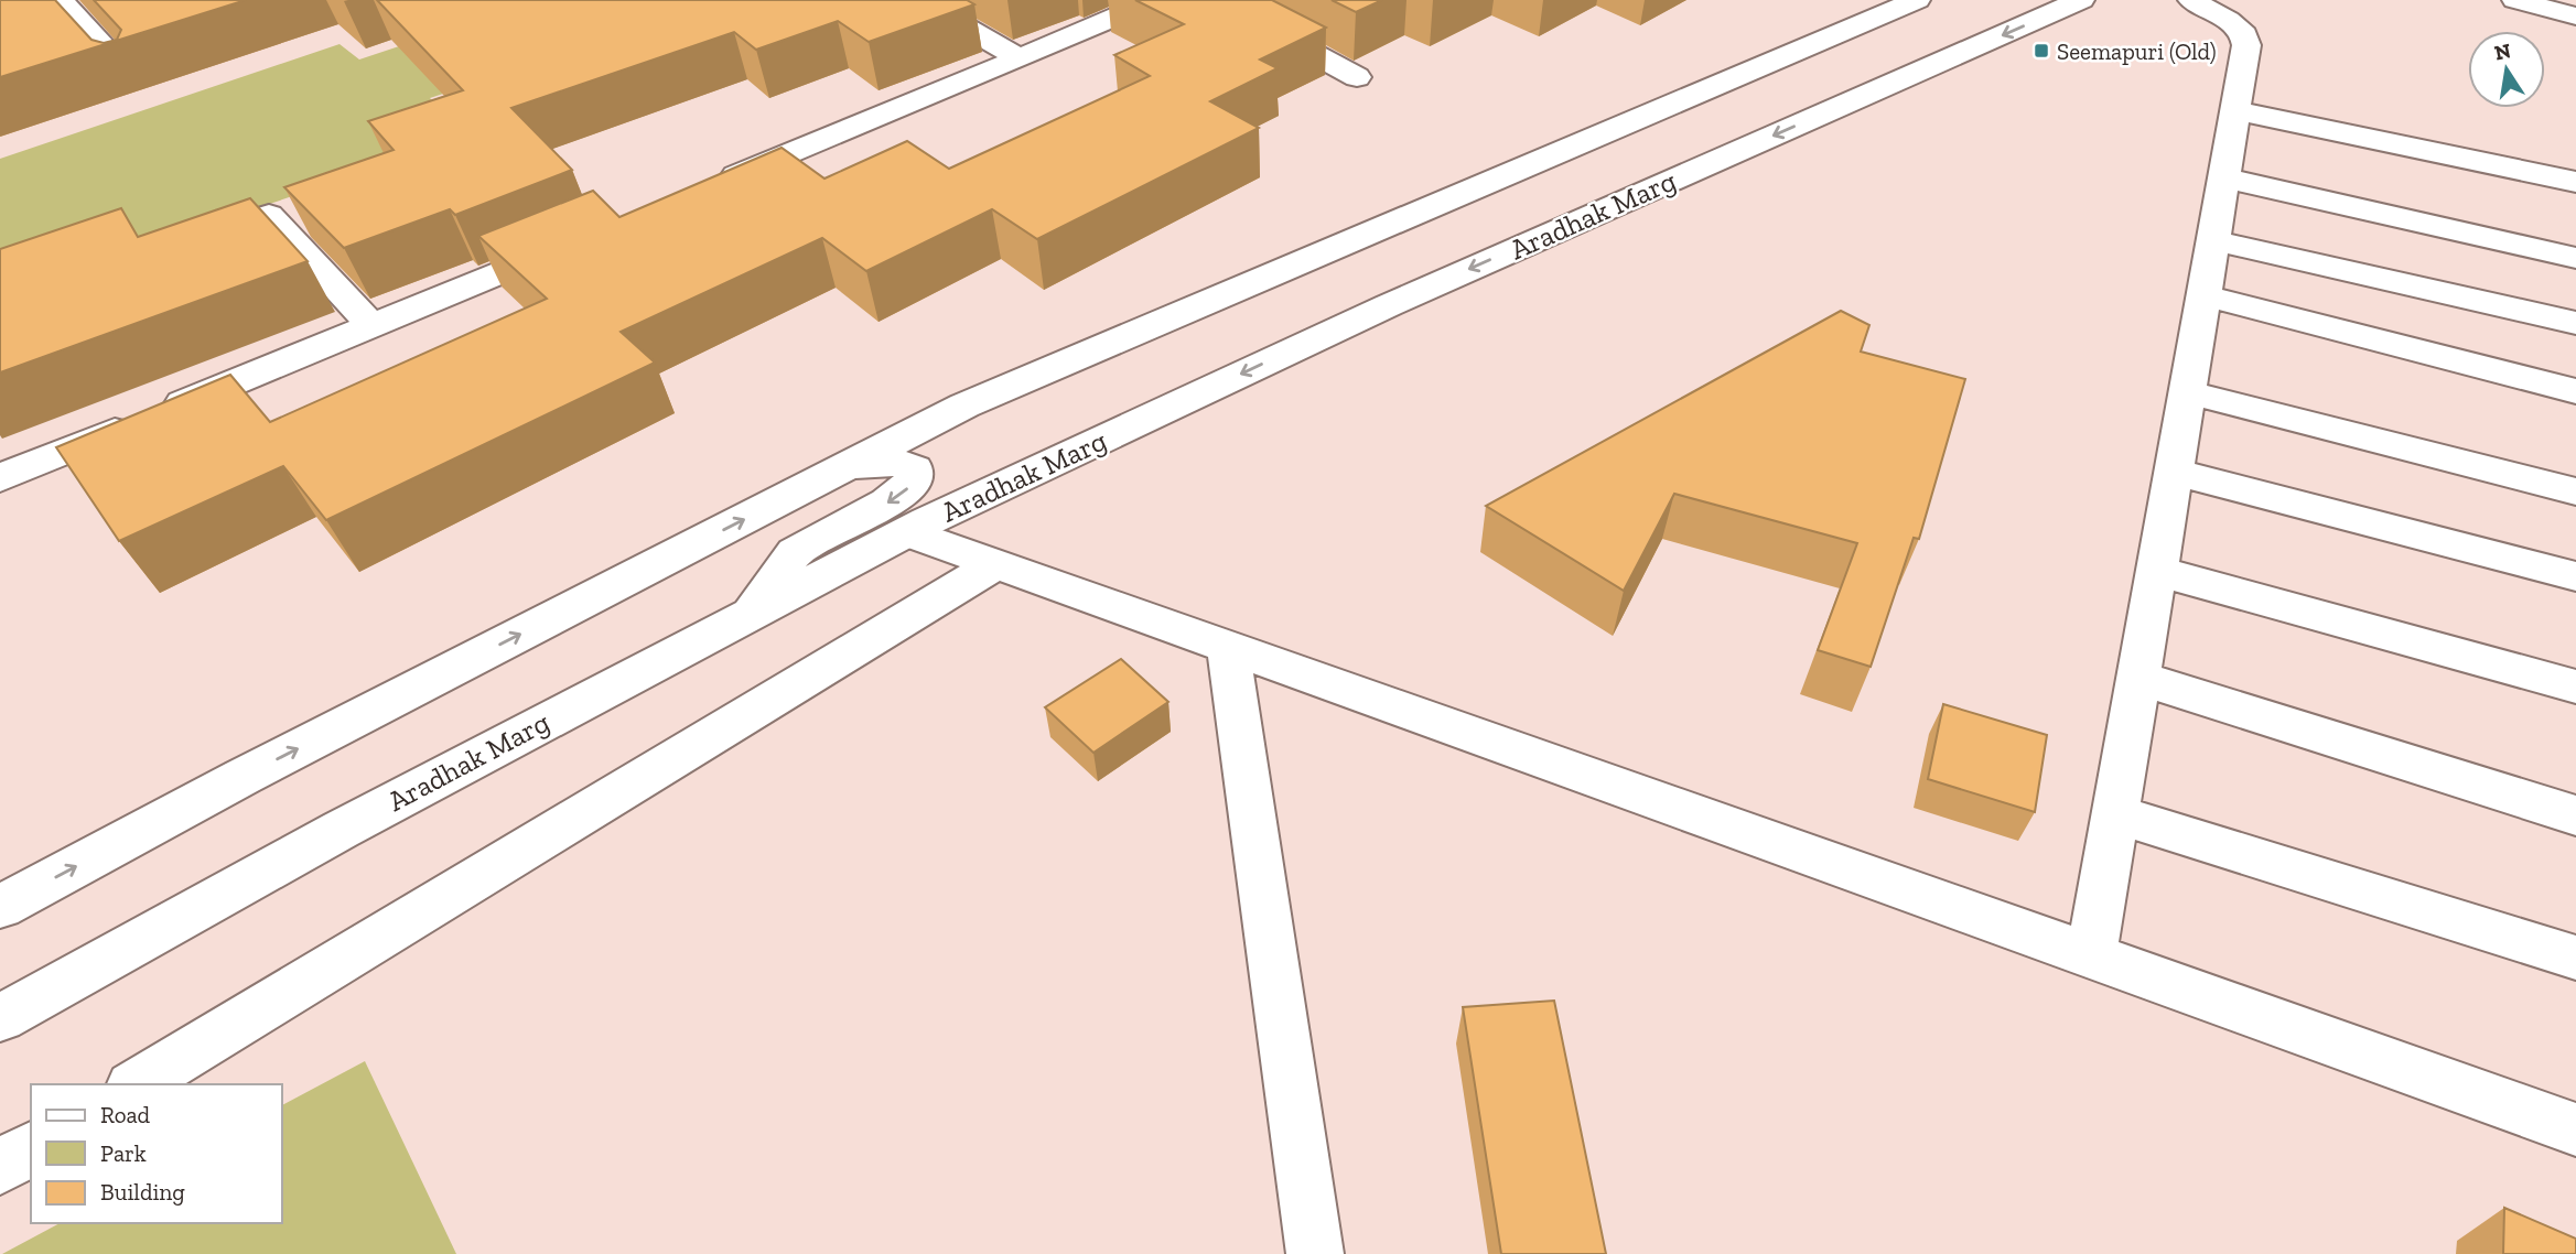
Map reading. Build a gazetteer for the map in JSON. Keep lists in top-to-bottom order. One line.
{"streets":{"street":["Aradhak Marg"]},"places":{"transit":["Seemapuri (Old)"]},"legend":["Road","Park","Building"],"north":"top"}
